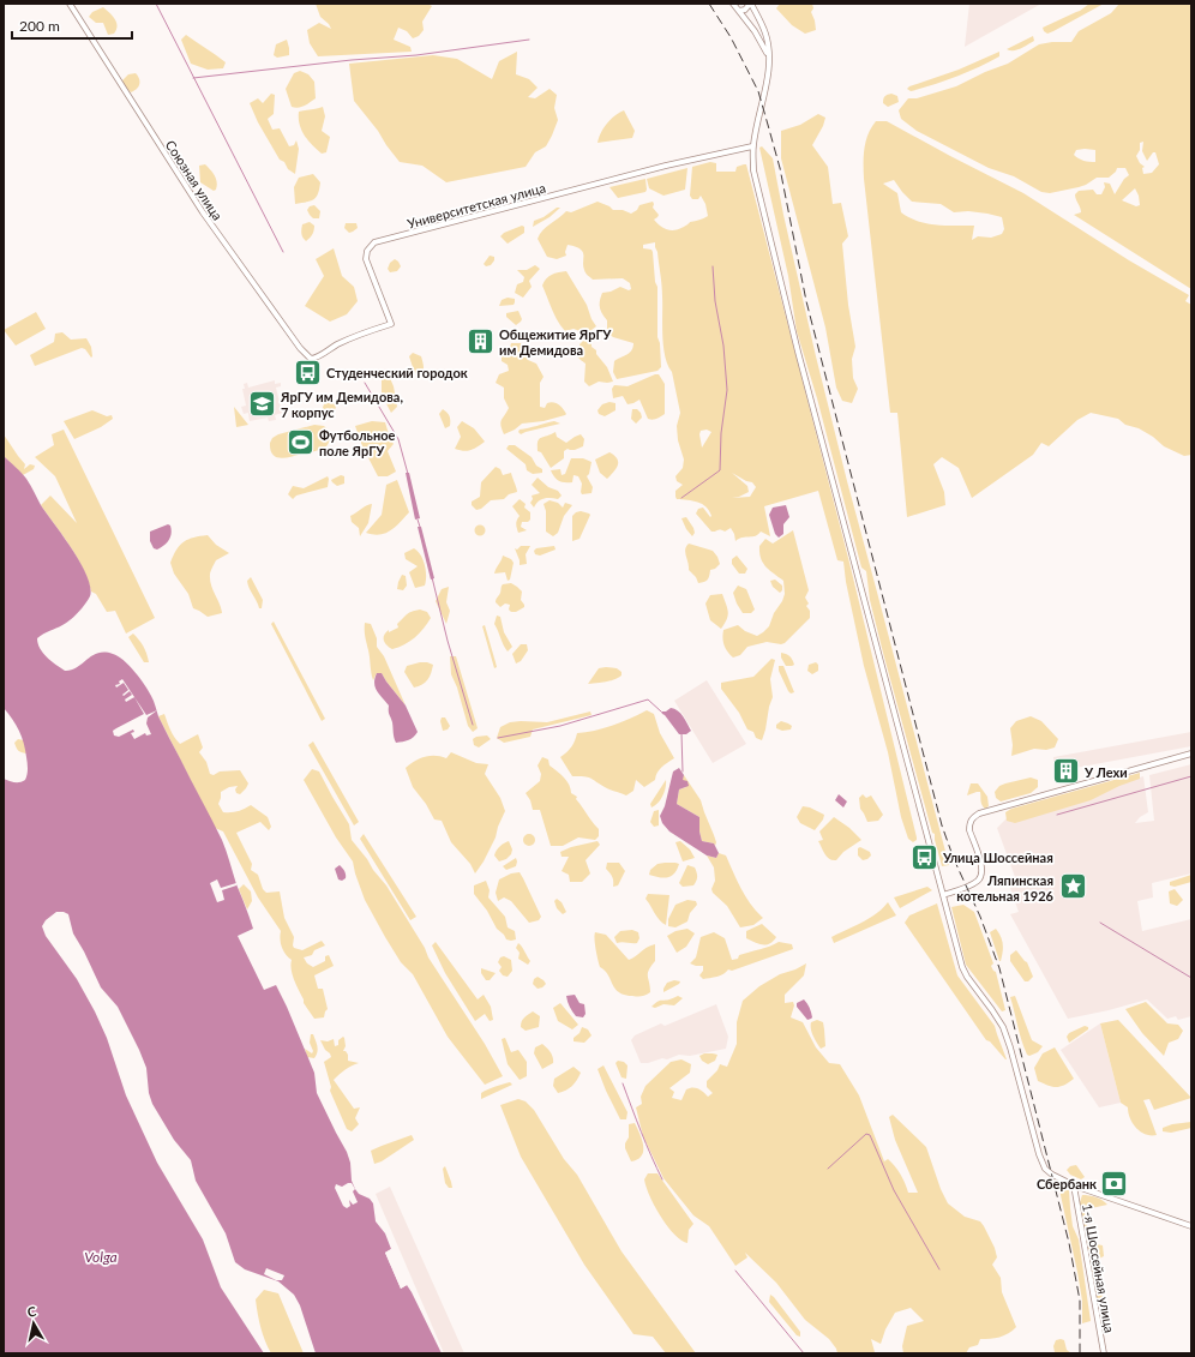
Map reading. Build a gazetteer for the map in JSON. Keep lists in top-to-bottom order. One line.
{"streets":{"street":["Союзная улица","Университетская улица","1-я Шоссейная улица"]},"crossings":[["Союзная улица","Университетская улица"]],"water":["Volga"],"places":{"building":["Общежитие ЯрГУ им Демидова","У Лехи"],"bus stop":["Студенческий городок","Улица Шоссейная"],"school or university":["ЯрГУ им Демидова, 7 корпус"],"sports":["Футбольное поле ЯрГУ"],"place":["Ляпинская котельная 1926"],"bank":["Сбербанк"]},"scale_bar":"200 m","north":"top"}
